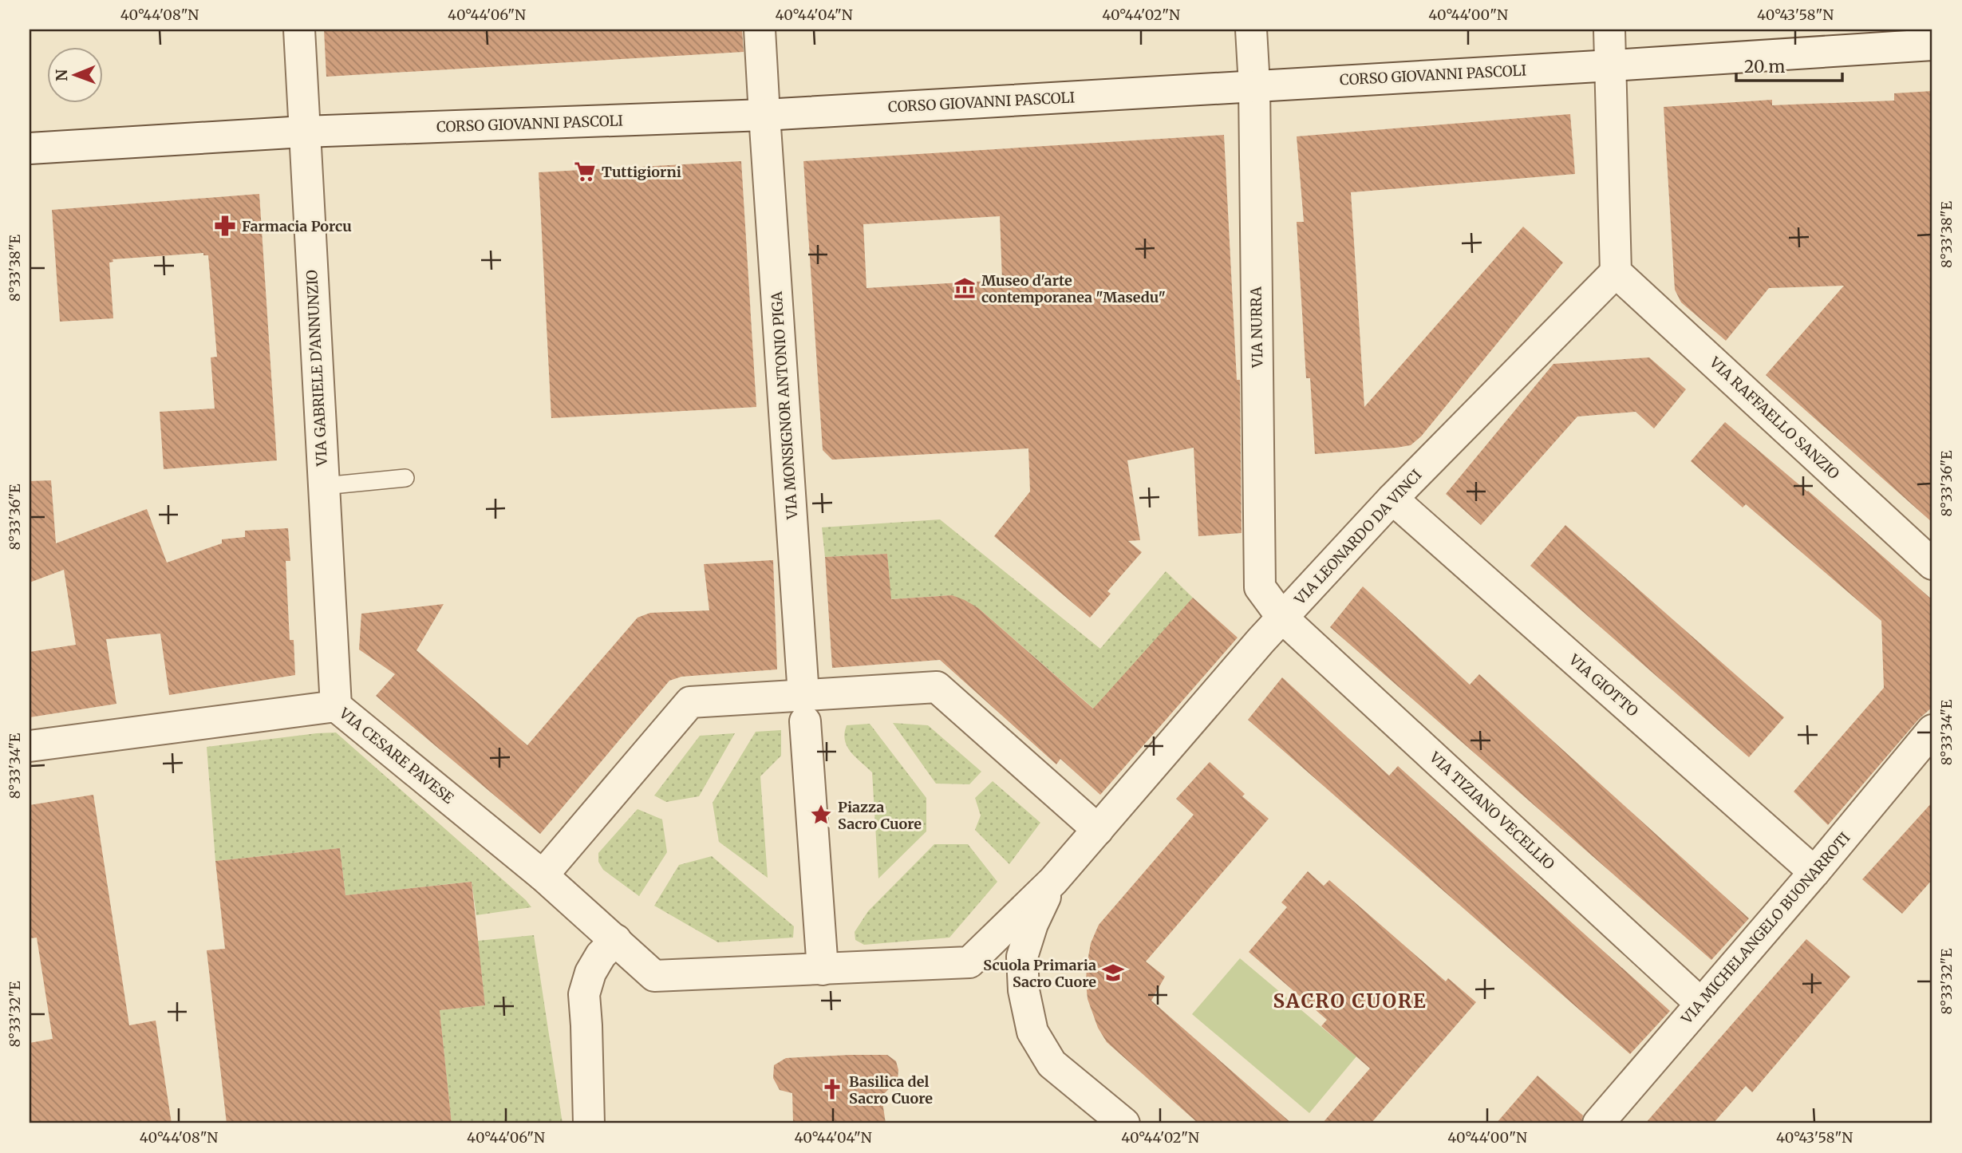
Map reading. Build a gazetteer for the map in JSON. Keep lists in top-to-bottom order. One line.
{"streets":{"street":["CORSO GIOVANNI PASCOLI","VIA NURRA","VIA GABRIELE D'ANNUNZIO","VIA MONSIGNOR ANTONIO PIGA","VIA RAFFAELLO SANZIO","VIA LEONARDO DA VINCI","VIA GIOTTO","VIA CESARE PAVESE","VIA TIZIANO VECELLIO","VIA MICHELANGELO BUONARROTI"]},"crossings":[["CORSO GIOVANNI PASCOLI","VIA NURRA"],["CORSO GIOVANNI PASCOLI","VIA GABRIELE D'ANNUNZIO"],["CORSO GIOVANNI PASCOLI","VIA MONSIGNOR ANTONIO PIGA"],["VIA NURRA","VIA LEONARDO DA VINCI"],["VIA NURRA","VIA TIZIANO VECELLIO"],["VIA GABRIELE D'ANNUNZIO","VIA CESARE PAVESE"],["VIA RAFFAELLO SANZIO","VIA LEONARDO DA VINCI"],["VIA LEONARDO DA VINCI","VIA GIOTTO"],["VIA LEONARDO DA VINCI","VIA TIZIANO VECELLIO"],["VIA GIOTTO","VIA MICHELANGELO BUONARROTI"],["VIA TIZIANO VECELLIO","VIA MICHELANGELO BUONARROTI"]],"districts":["SACRO CUORE"],"places":{"supermarket":["Tuttigiorni"],"pharmacy":["Farmacia Porcu"],"museum":["Museo d'arte contemporanea \"Masedu\""],"place":["Piazza Sacro Cuore"],"school or university":["Scuola Primaria Sacro Cuore"],"church":["Basilica del Sacro Cuore"]},"scale_bar":"20 m","north":"left","coordinates":["40°44'08\"N","40°44'06\"N","40°44'04\"N","40°44'02\"N","40°44'00\"N","40°43'58\"N","8°33'38\"E","8°33'36\"E","8°33'34\"E","8°33'32\"E"]}
